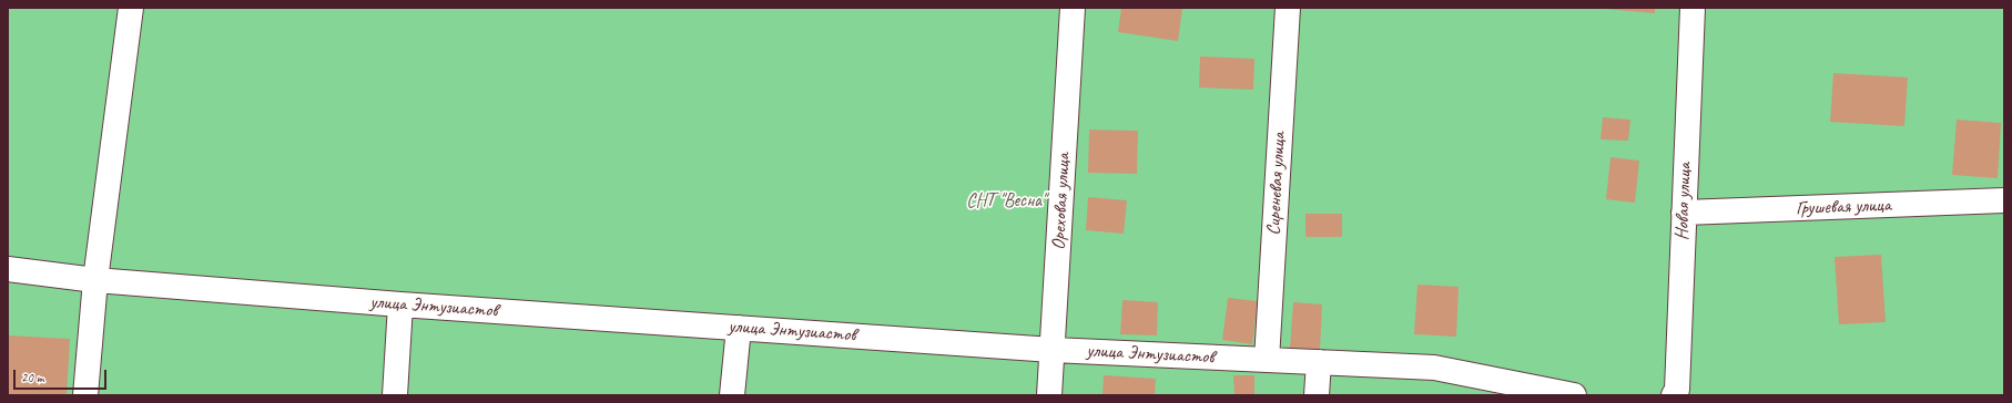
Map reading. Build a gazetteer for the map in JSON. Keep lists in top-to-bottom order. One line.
{"streets":{"street":["Сиреневая улица","Ореховая улица","Новая улица","Грушевая улица","улица Энтузиастов"]},"crossings":[["Сиреневая улица","улица Энтузиастов"],["Ореховая улица","улица Энтузиастов"],["Новая улица","Грушевая улица"]],"parks":["СНТ \"Весна\""],"scale_bar":"20 m"}
